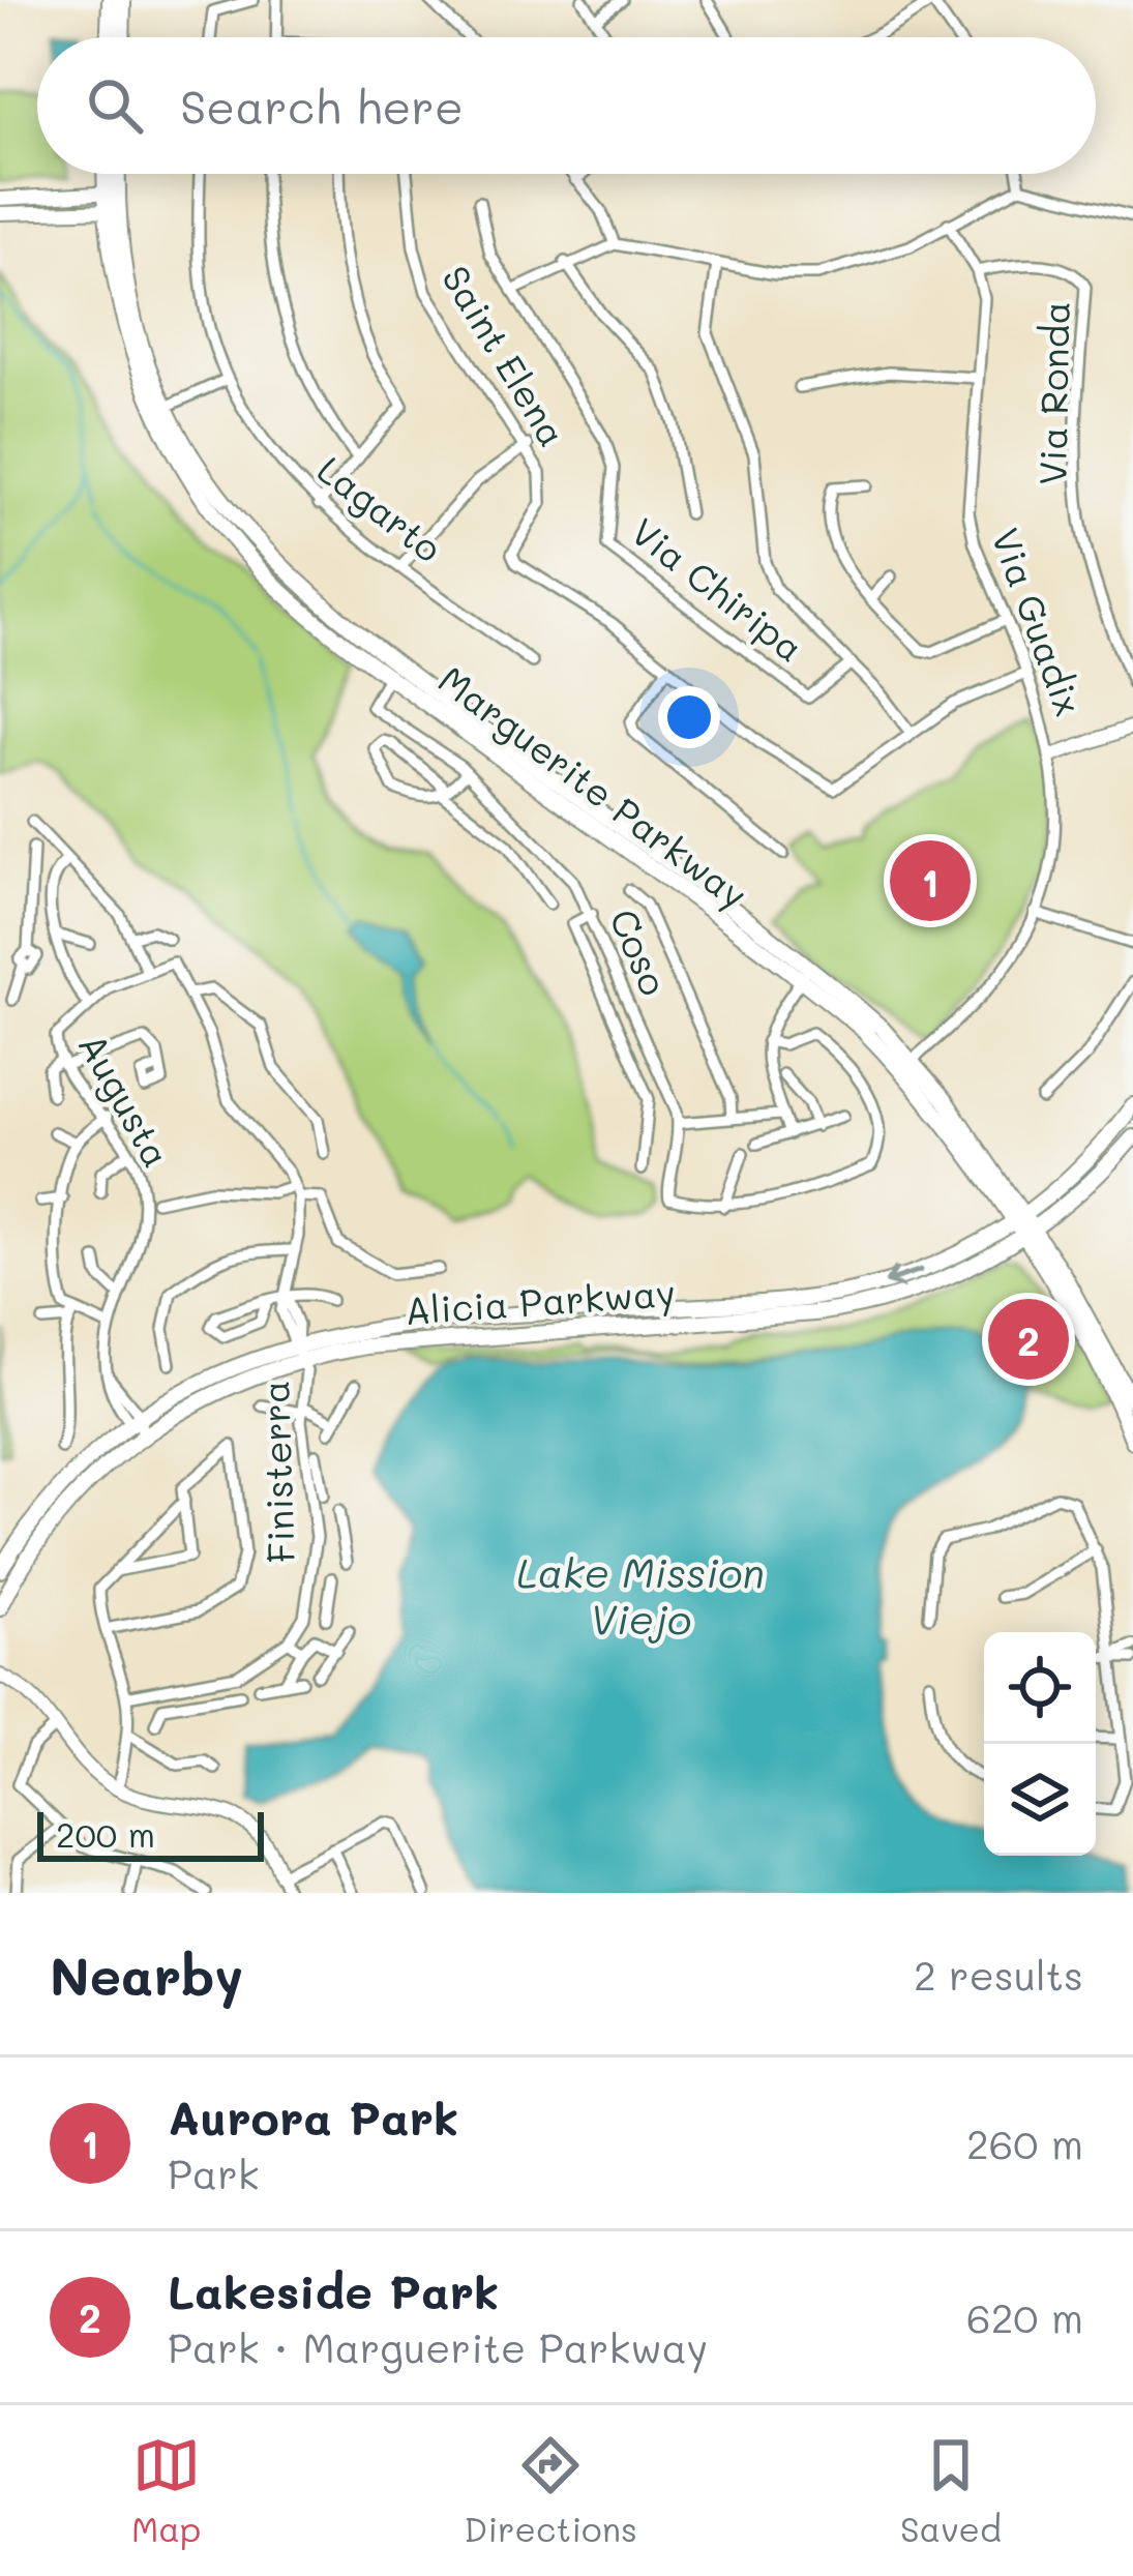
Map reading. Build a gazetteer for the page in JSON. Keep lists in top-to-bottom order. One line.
{"streets":{"main road":["Marguerite Parkway","Alicia Parkway"],"street":["Saint Elena","Via Ronda","Lagarto","Via Chiripa","Via Guadix","Coso","Augusta","Finisterra"]},"crossings":[["Via Ronda","Via Guadix"],["Via Guadix","Marguerite Parkway"],["Marguerite Parkway","Coso"],["Marguerite Parkway","Alicia Parkway"],["Augusta","Alicia Parkway"],["Alicia Parkway","Finisterra"]],"water":["Lake Mission Viejo"],"scale_bar":"200 m","page":{"search":"Search here","pins":["1","2"],"scale":"200 m","heading":["Nearby","2 results"],"list":[{"mark":"1","name":"Aurora Park","note":"Park","value":"260 m"},{"mark":"2","name":"Lakeside Park","note":"Park · Marguerite Parkway","value":"620 m"}],"nav":["Map","Directions","Saved"]}}
